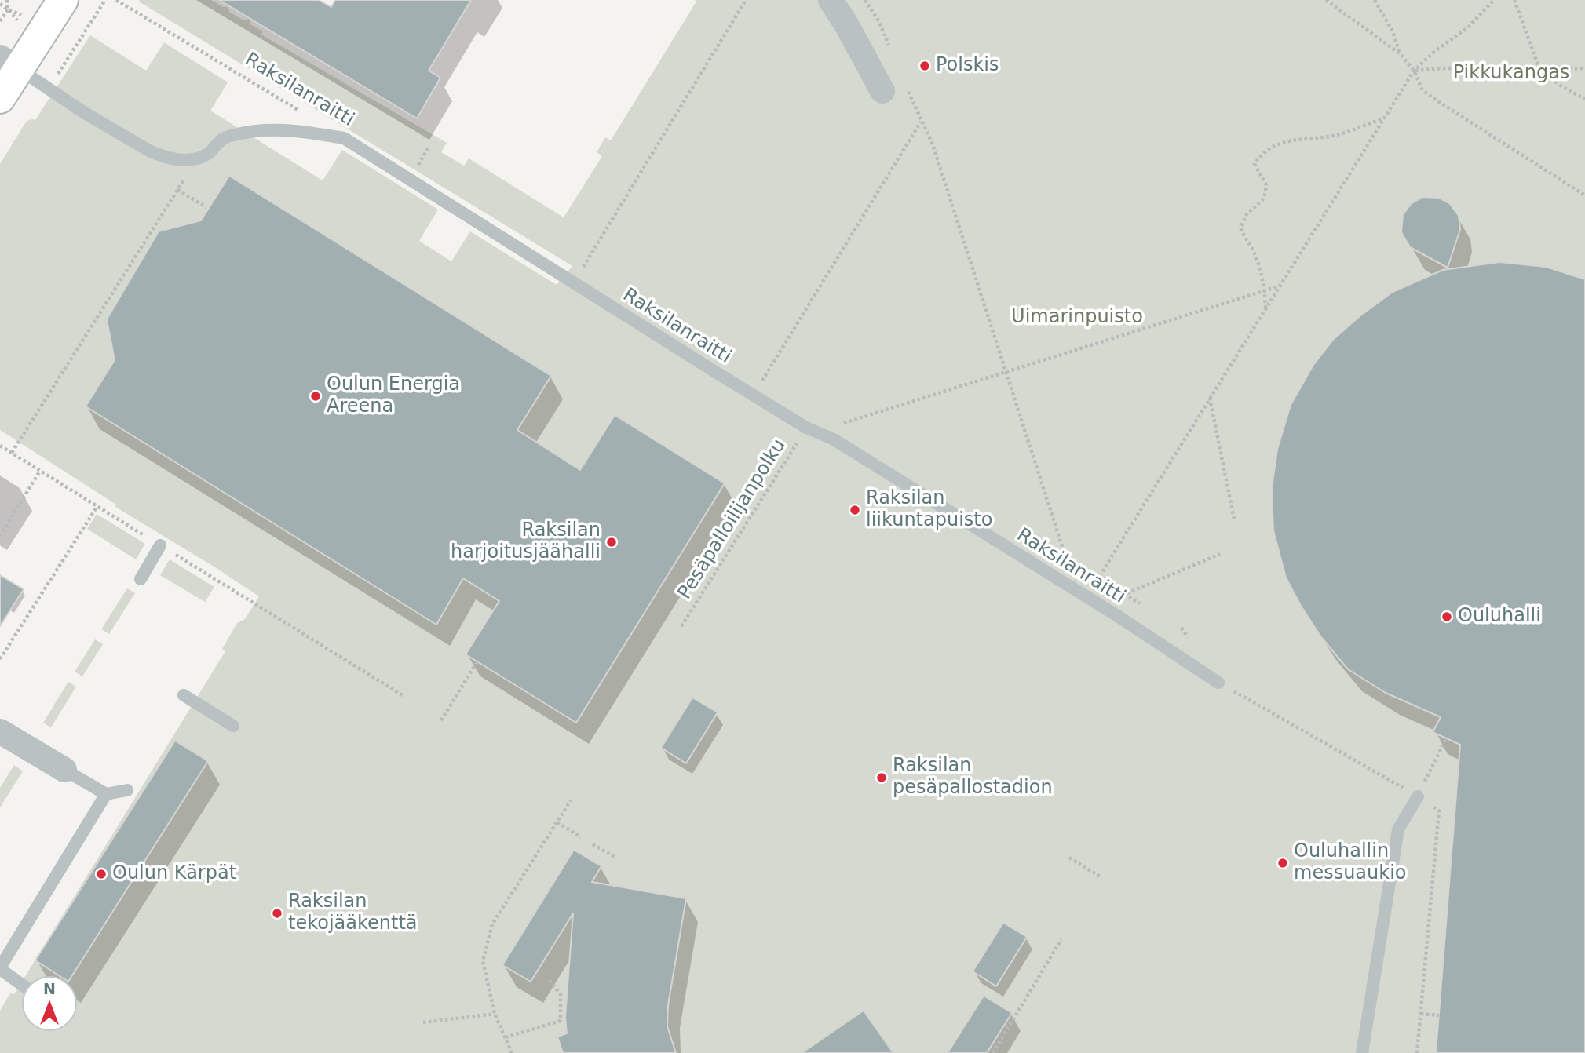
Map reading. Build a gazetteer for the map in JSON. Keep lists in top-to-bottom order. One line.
{"streets":{"lane":["Raksilanraitti"],"path":["Pesäpalloilijanpolku"]},"crossings":[["Raksilanraitti","Pesäpalloilijanpolku"]],"parks":["Pikkukangas","Uimarinpuisto"],"places":["Polskis","Oulun Energia Areena","Raksilan liikuntapuisto","Raksilan harjoitusjäähalli","Ouluhalli","Raksilan pesäpallostadion","Ouluhallin messuaukio","Oulun Kärpät","Raksilan tekojääkenttä"],"north":"top"}
